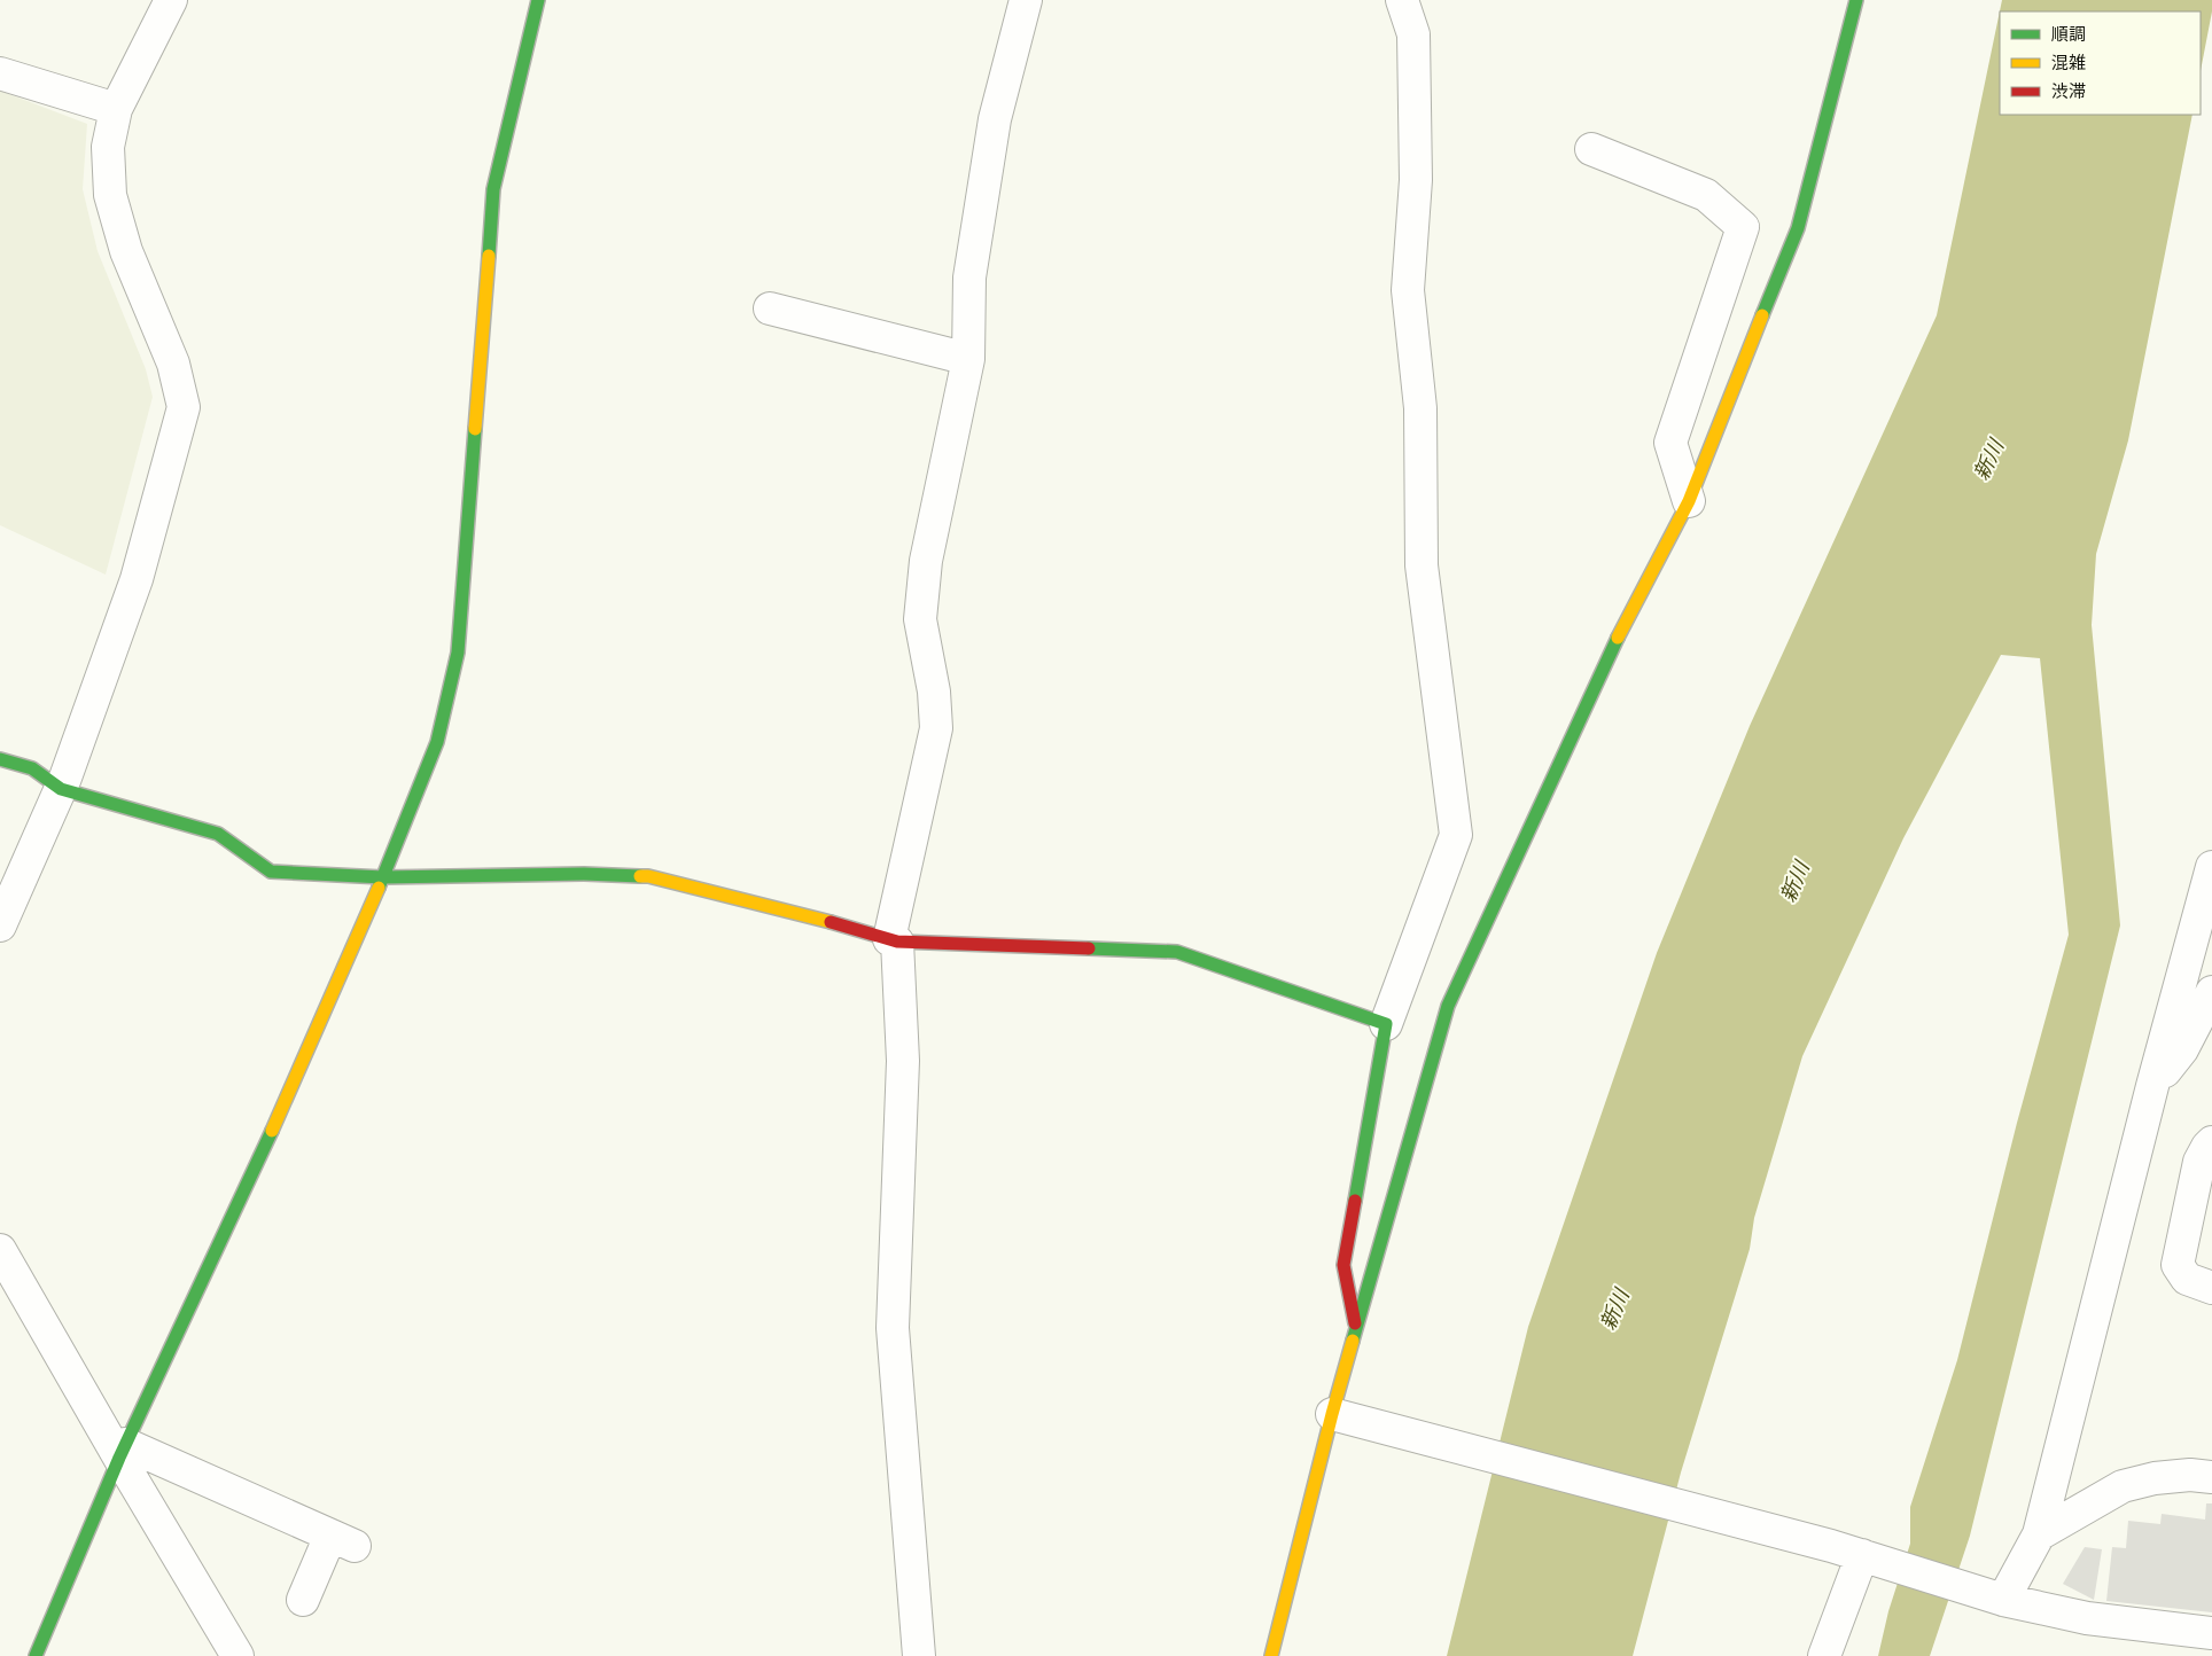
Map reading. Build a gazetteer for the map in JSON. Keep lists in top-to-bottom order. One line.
{"water":["新川"],"legend":["順調","混雑","渋滞"]}
